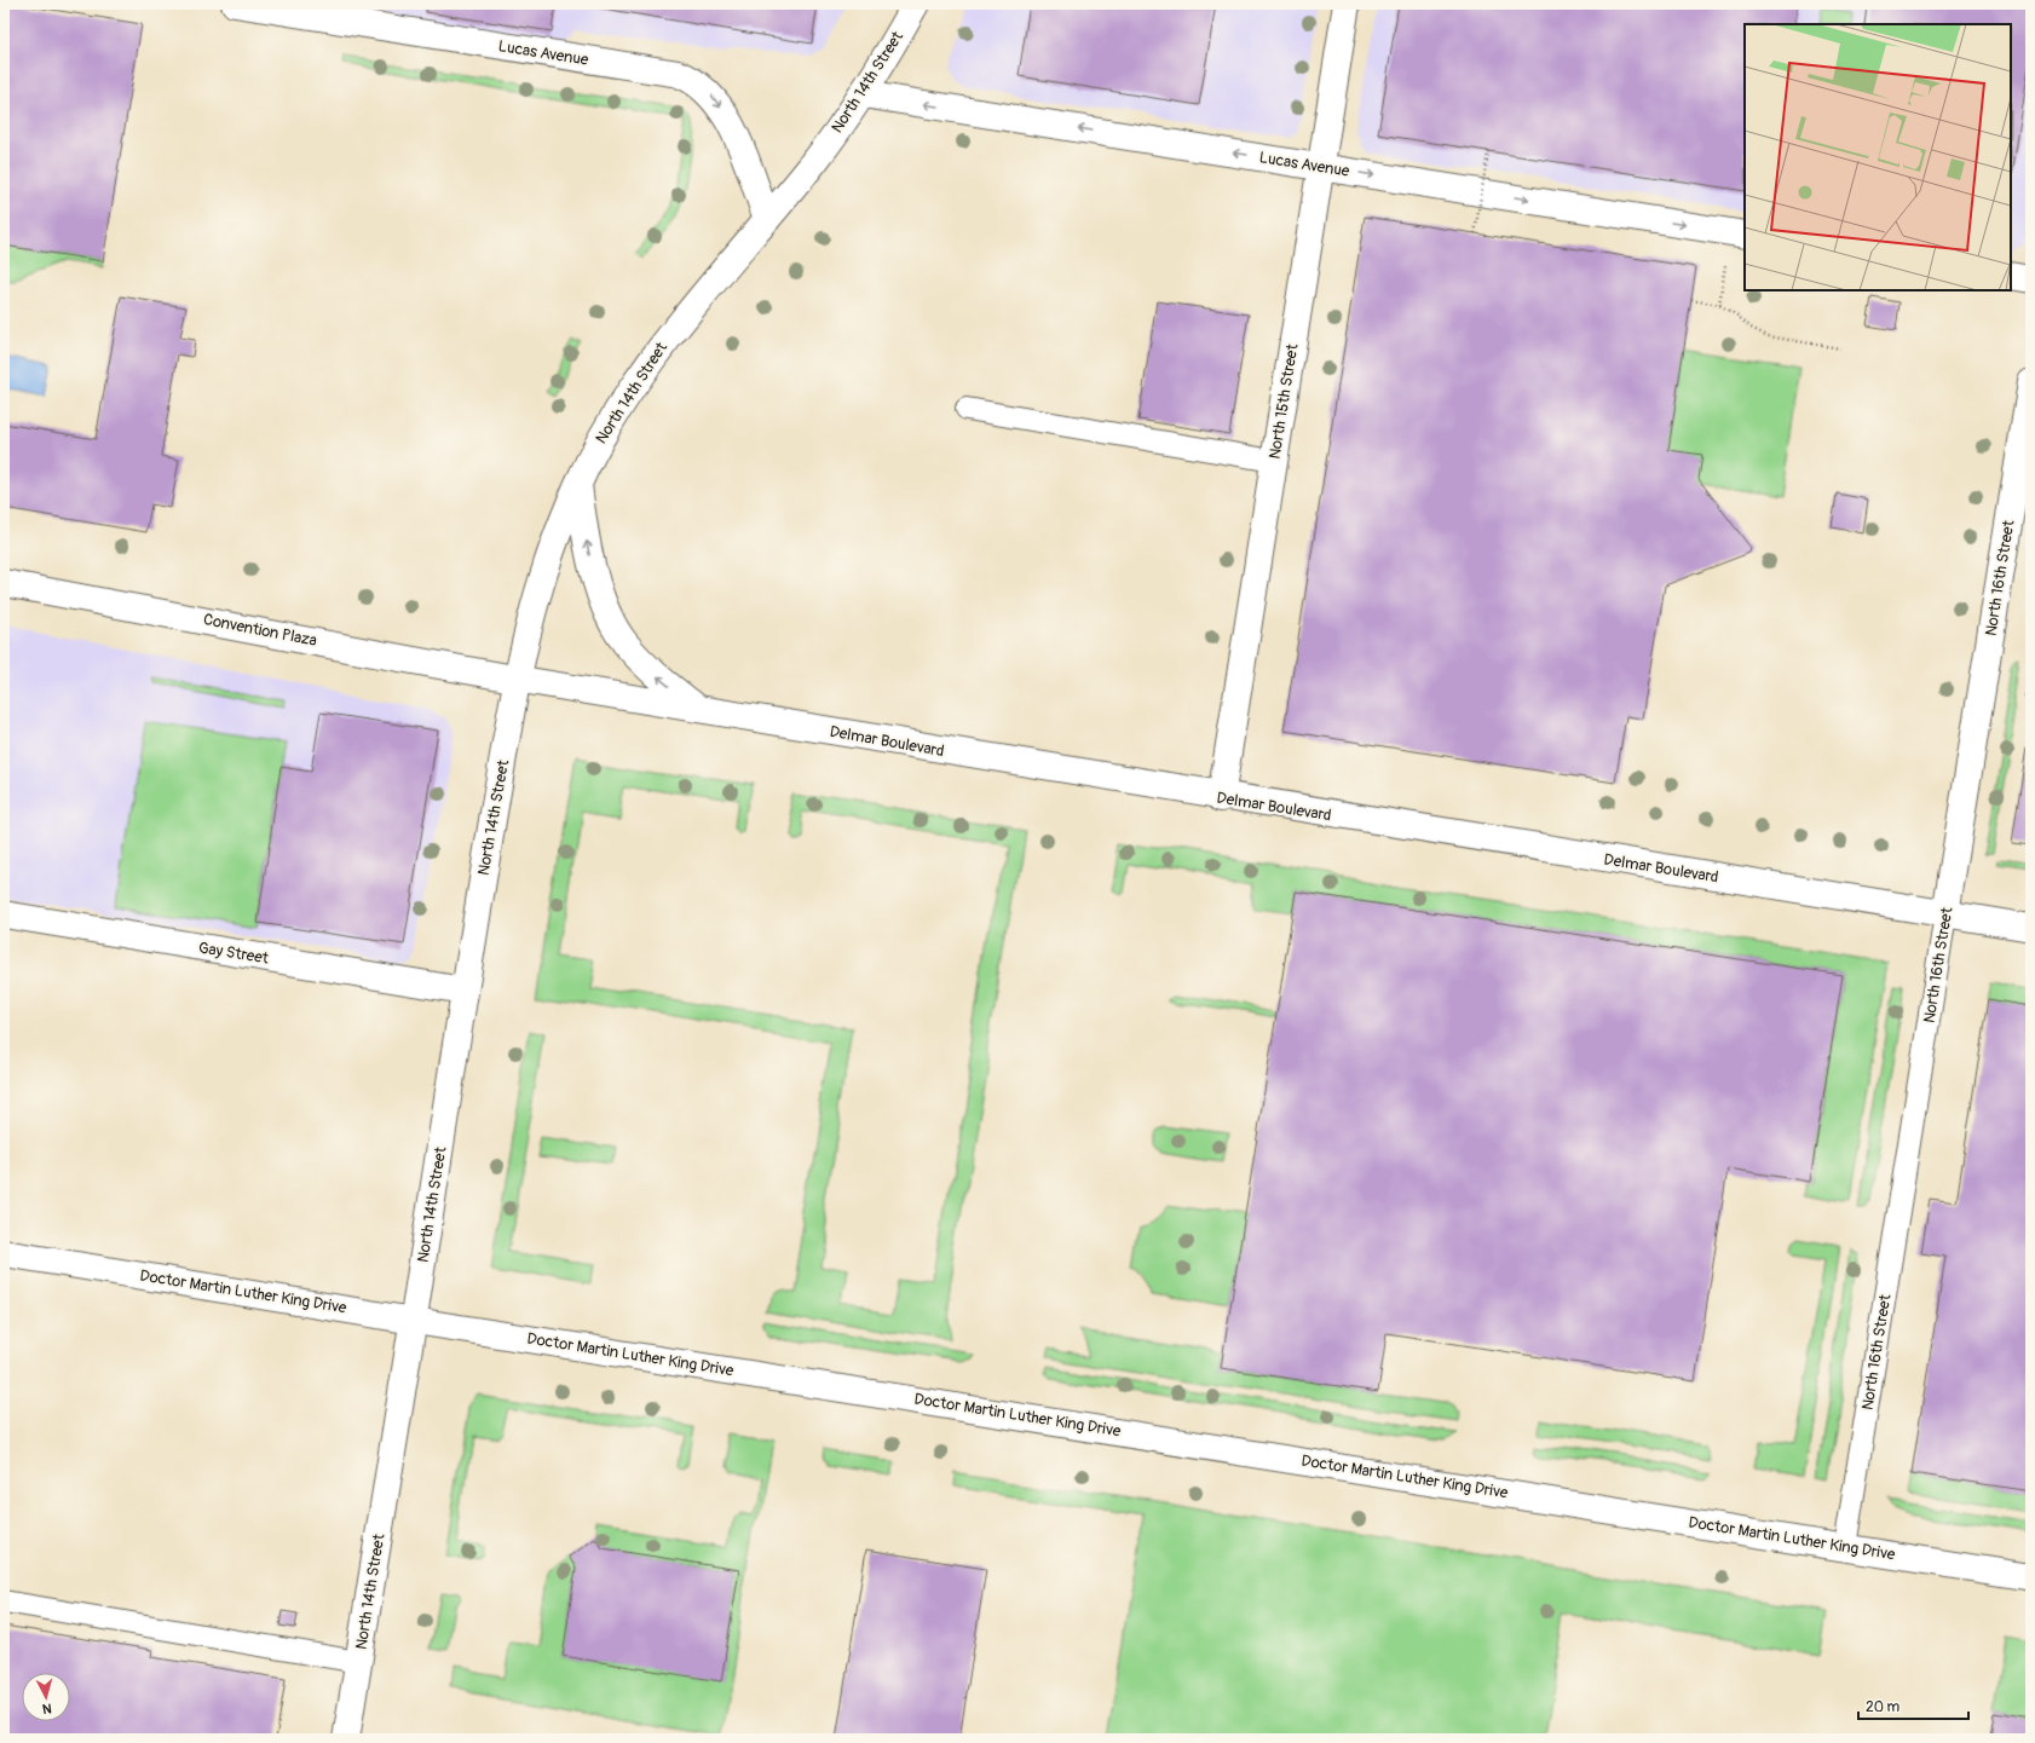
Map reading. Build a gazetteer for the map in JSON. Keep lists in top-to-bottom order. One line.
{"streets":{"street":["Lucas Avenue","North 14th Street","North 15th Street","North 16th Street","Convention Plaza","Delmar Boulevard","Gay Street","Doctor Martin Luther King Drive"]},"crossings":[["Lucas Avenue","North 14th Street"],["Lucas Avenue","North 15th Street"],["North 14th Street","Convention Plaza"],["North 14th Street","Delmar Boulevard"],["North 14th Street","Gay Street"],["North 14th Street","Doctor Martin Luther King Drive"],["North 15th Street","Delmar Boulevard"],["North 16th Street","Delmar Boulevard"],["North 16th Street","Doctor Martin Luther King Drive"],["Convention Plaza","Delmar Boulevard"]],"scale_bar":"20 m","north":"bottom"}
